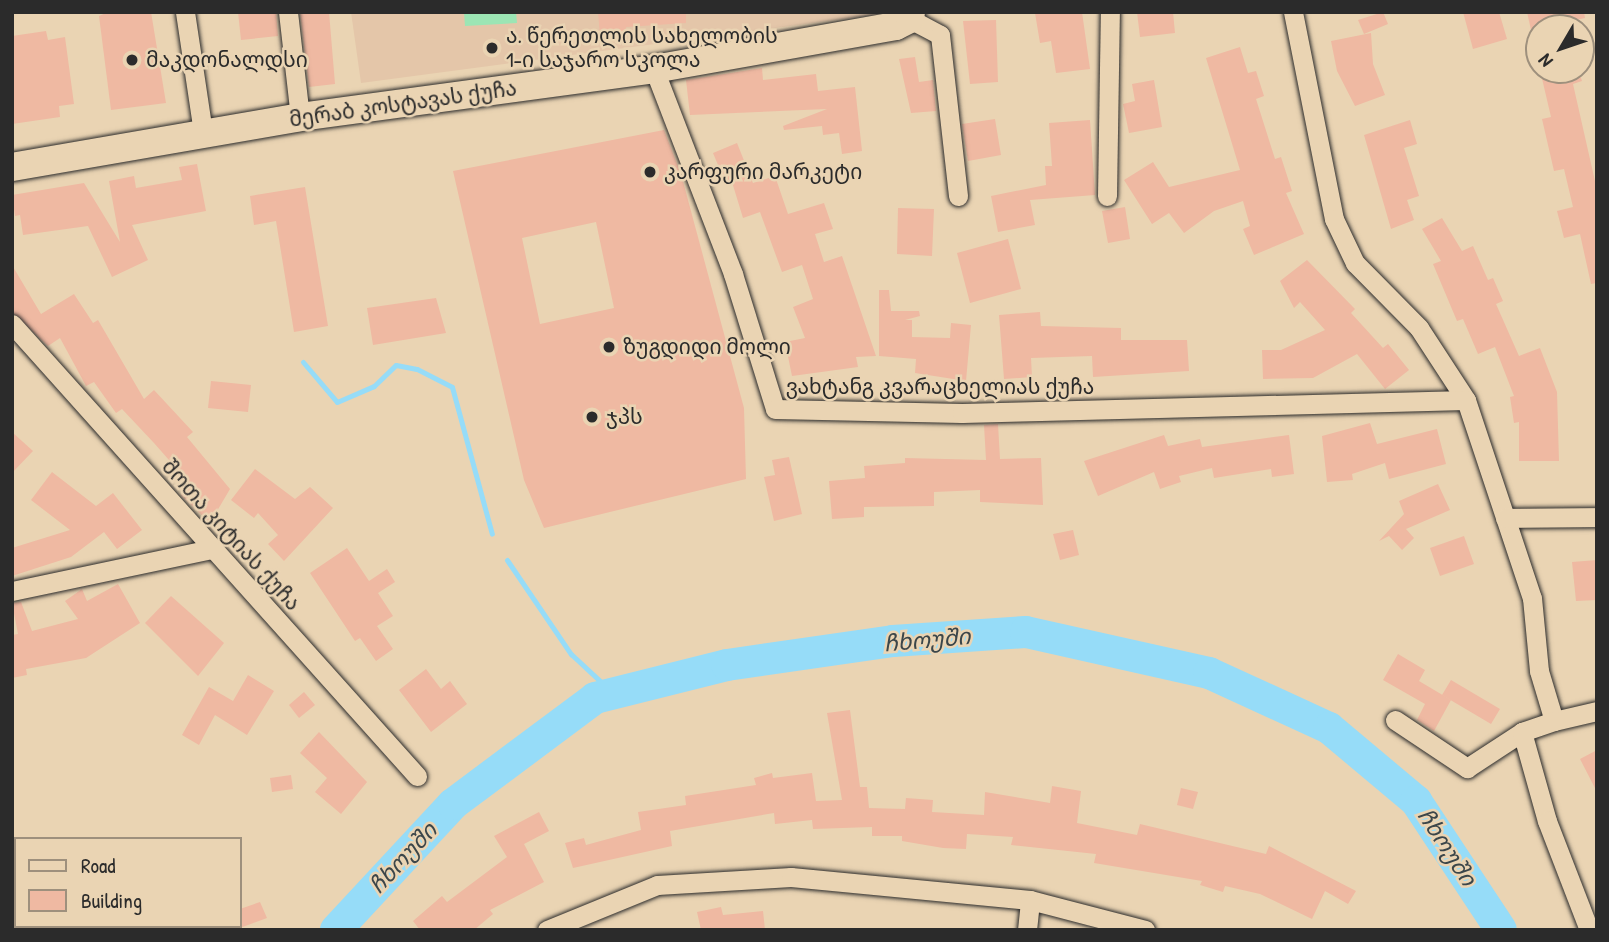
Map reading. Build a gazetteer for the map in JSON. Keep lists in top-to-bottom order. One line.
{"streets":{"main road":["მერაბ კოსტავას ქუჩა"],"street":["ვახტანგ კვარაცხელიას ქუჩა","შოთა კიტიას ქუჩა"]},"crossings":[["მერაბ კოსტავას ქუჩა","ვახტანგ კვარაცხელიას ქუჩა"]],"water":["ჩხოუში"],"places":["ა. წერეთლის სახელობის 1-ი საჯარო სკოლა","მაკდონალდსი","კარფური მარკეტი","ზუგდიდი მოლი","ჯპს"],"legend":["Road","Building"],"north":"bottom left"}
